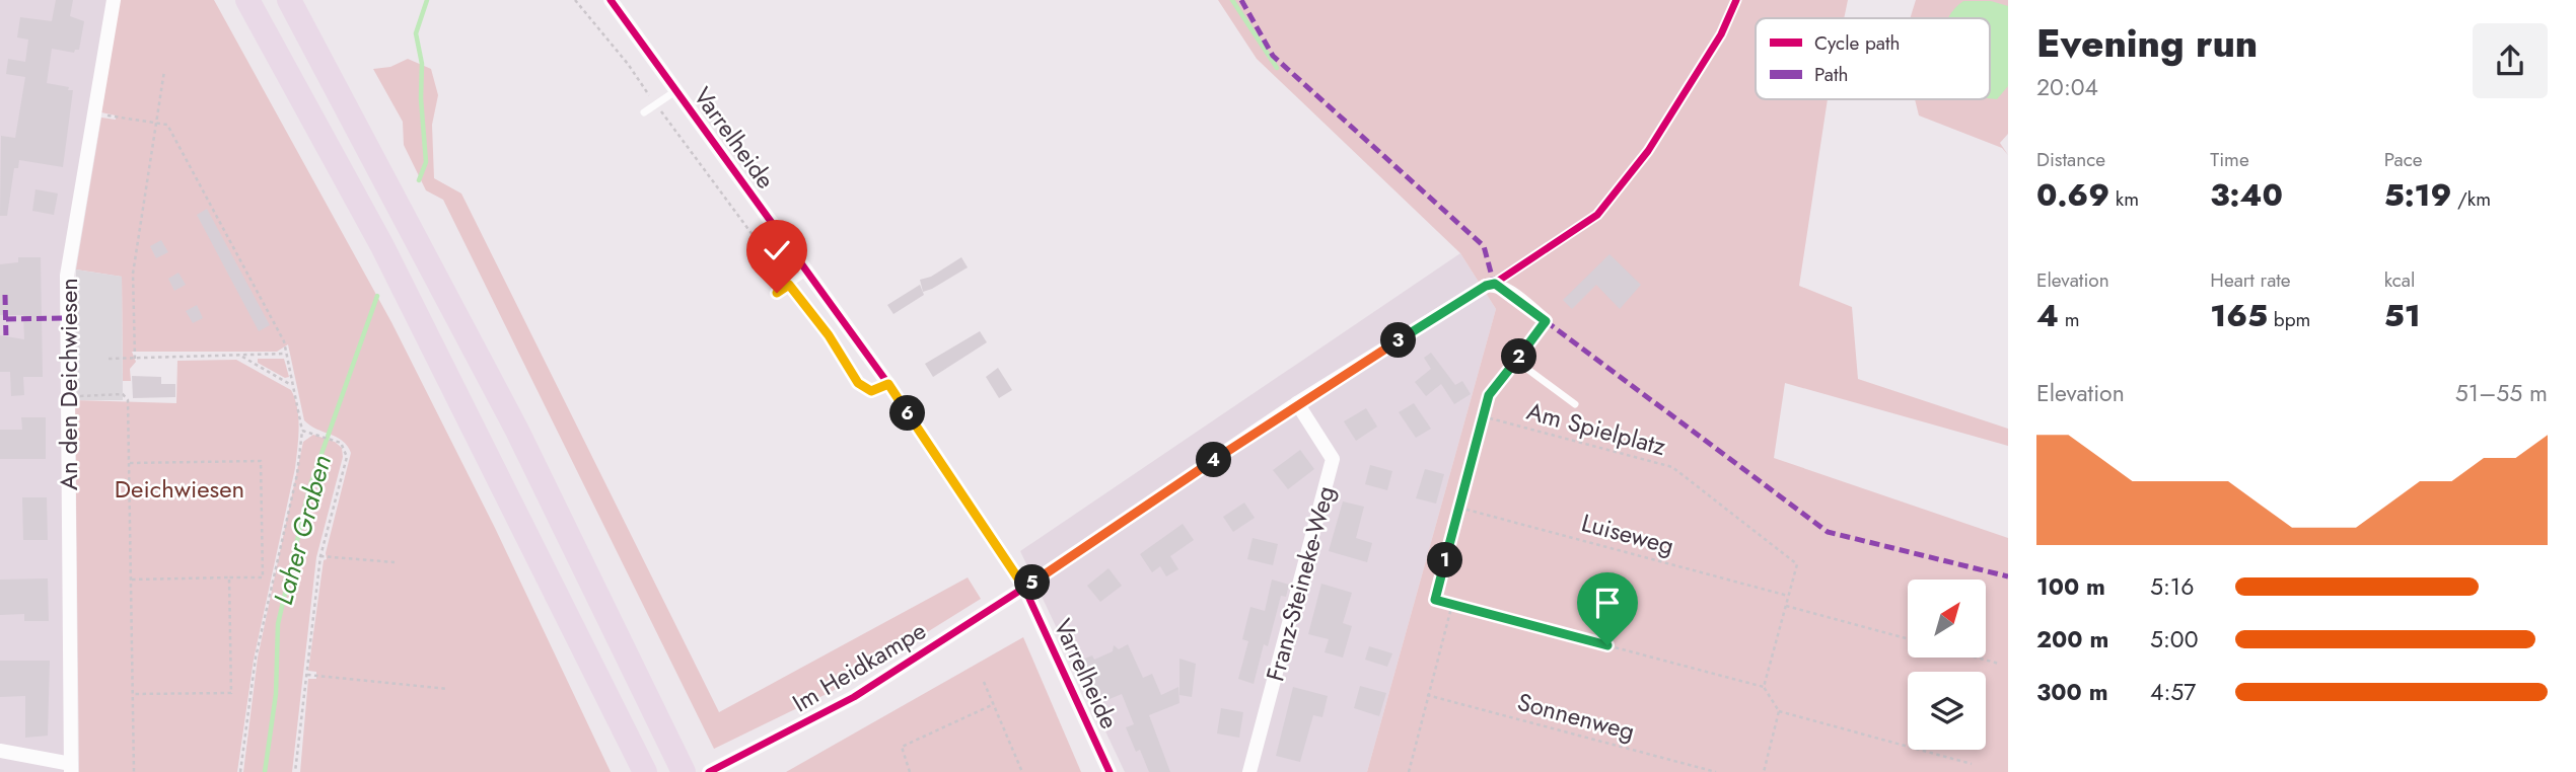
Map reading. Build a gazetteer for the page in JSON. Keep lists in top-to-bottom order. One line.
{"streets":{"street":["Varrelheide","An den Deichwiesen","Franz-Steineke-Weg","Im Heidkampe"],"path":["Am Spielplatz","Luiseweg","Sonnenweg"]},"crossings":[["Varrelheide","Im Heidkampe"],["Am Spielplatz","Luiseweg"],["Franz-Steineke-Weg","Im Heidkampe"]],"water":["Laher Graben"],"parks":["Deichwiesen"],"legend":["Cycle path","Path"],"north":"top right","page":{"heading":["Evening run","20:04"],"stats":[["Distance","0.69 km"],["Time","3:40"],["Pace","5:19 /km"],["Elevation","4 m"],["Heart rate","165 bpm"],["kcal","51"]],"pins":["3","2","6","4","1","5"],"chart":["Elevation","51–55 m"],"list":[{"name":"100 m","note":"5:16"},{"name":"200 m","note":"5:00"},{"name":"300 m","note":"4:57"}]}}
